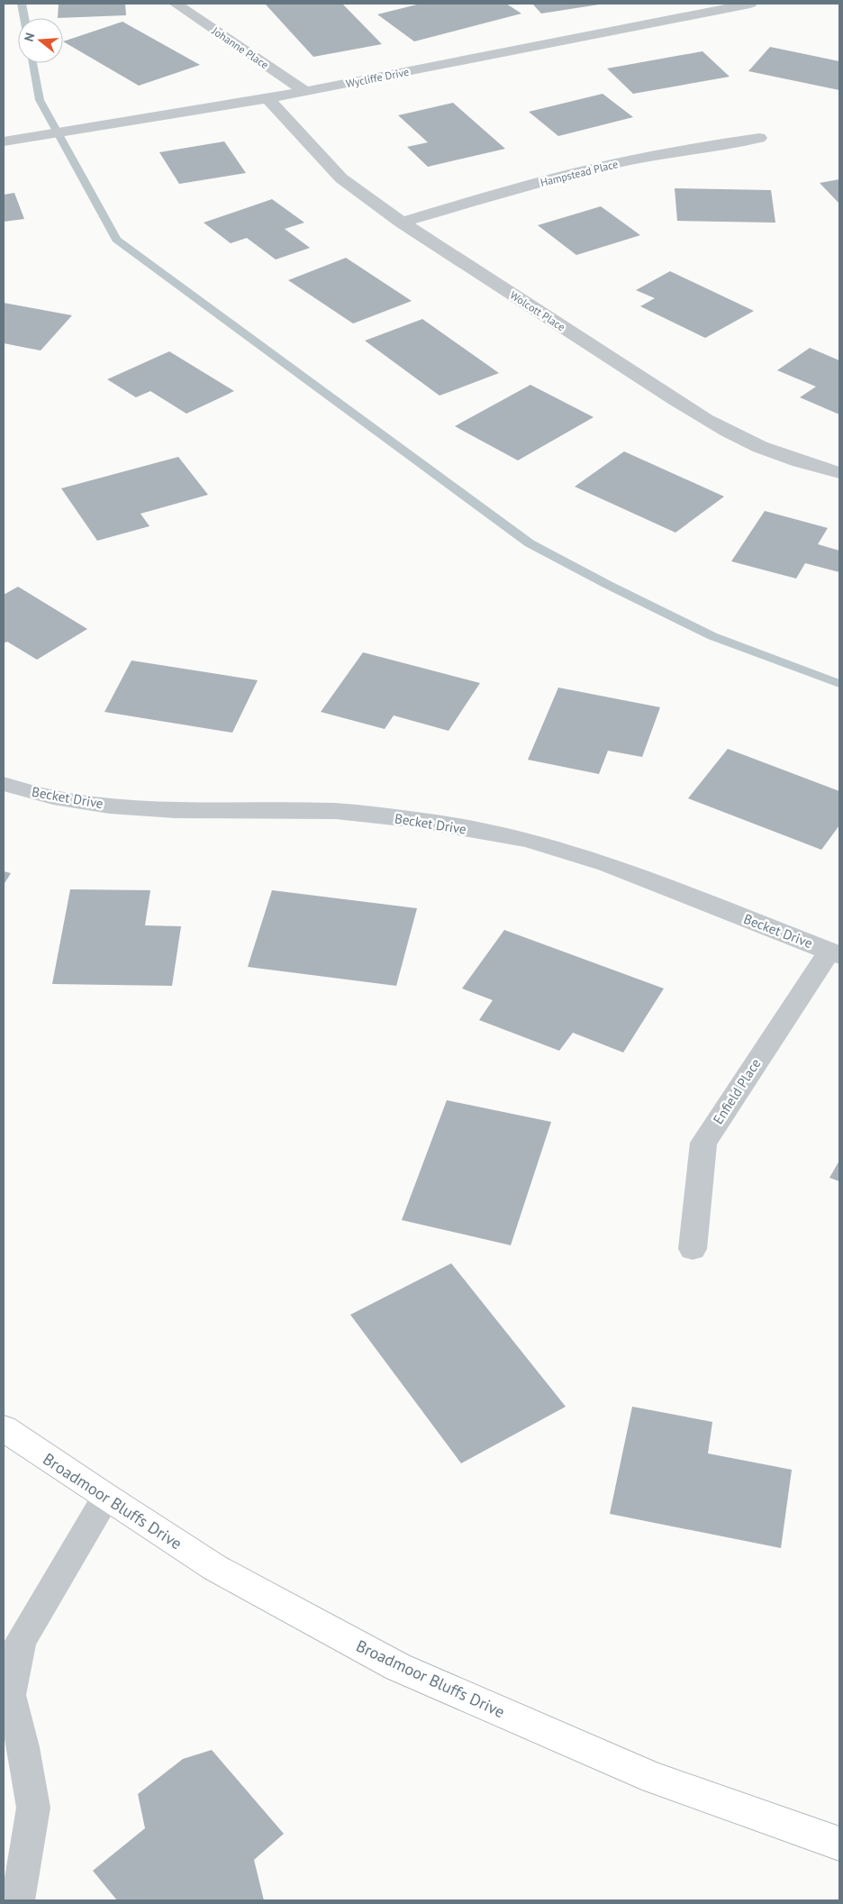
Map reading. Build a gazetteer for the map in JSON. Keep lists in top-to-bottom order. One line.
{"streets":{"street":["Johanne Place","Wycliffe Drive","Hampstead Place","Wolcott Place","Becket Drive","Enfield Place","Broadmoor Bluffs Drive"]},"crossings":[["Johanne Place","Wycliffe Drive"],["Wycliffe Drive","Wolcott Place"],["Hampstead Place","Wolcott Place"],["Becket Drive","Enfield Place"]],"north":"left"}
